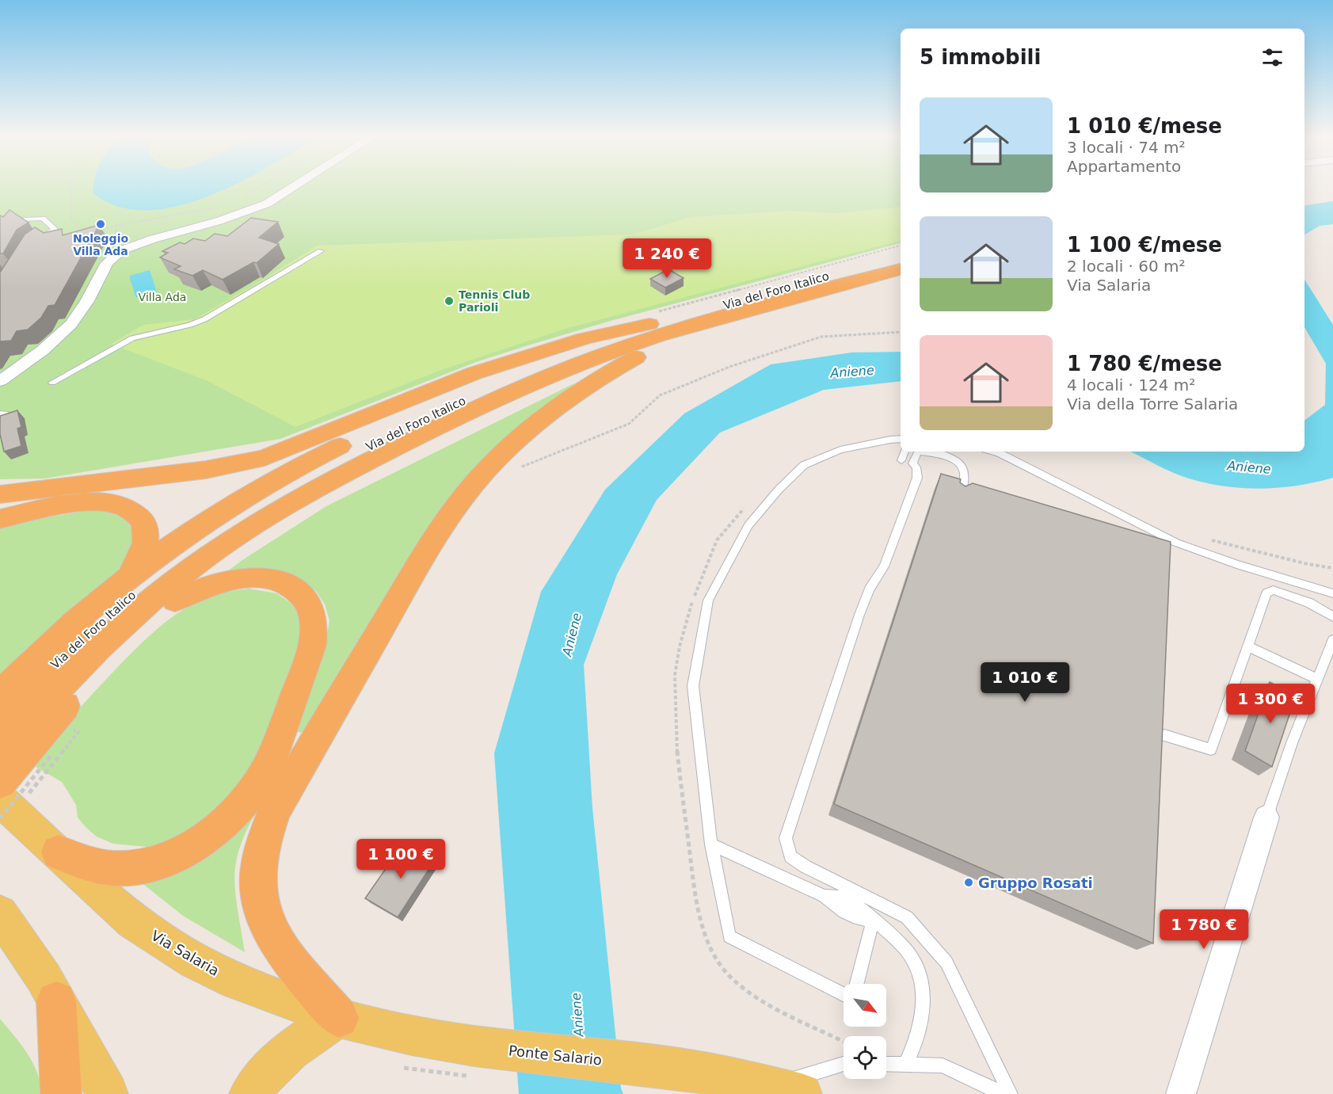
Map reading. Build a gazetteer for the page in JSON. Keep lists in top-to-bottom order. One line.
{"streets":{"highway":["Via del Foro Italico"],"main road":["Via Salaria","Ponte Salario"]},"crossings":[["Via Salaria","Ponte Salario"]],"water":["Aniene"],"parks":["Villa Ada"],"places":["Noleggio Villa Ada","Tennis Club Parioli","Gruppo Rosati"],"north":"bottom right","page":{"heading":"5 immobili","list":[{"name":"1 010 €/mese","note":"3 locali · 74 m² · Appartamento"},{"name":"1 100 €/mese","note":"2 locali · 60 m² · Via Salaria"},{"name":"1 780 €/mese","note":"4 locali · 124 m² · Via della Torre Salaria"}],"price":["1 240 €","1 010 €","1 300 €","1 100 €","1 780 €"]}}
